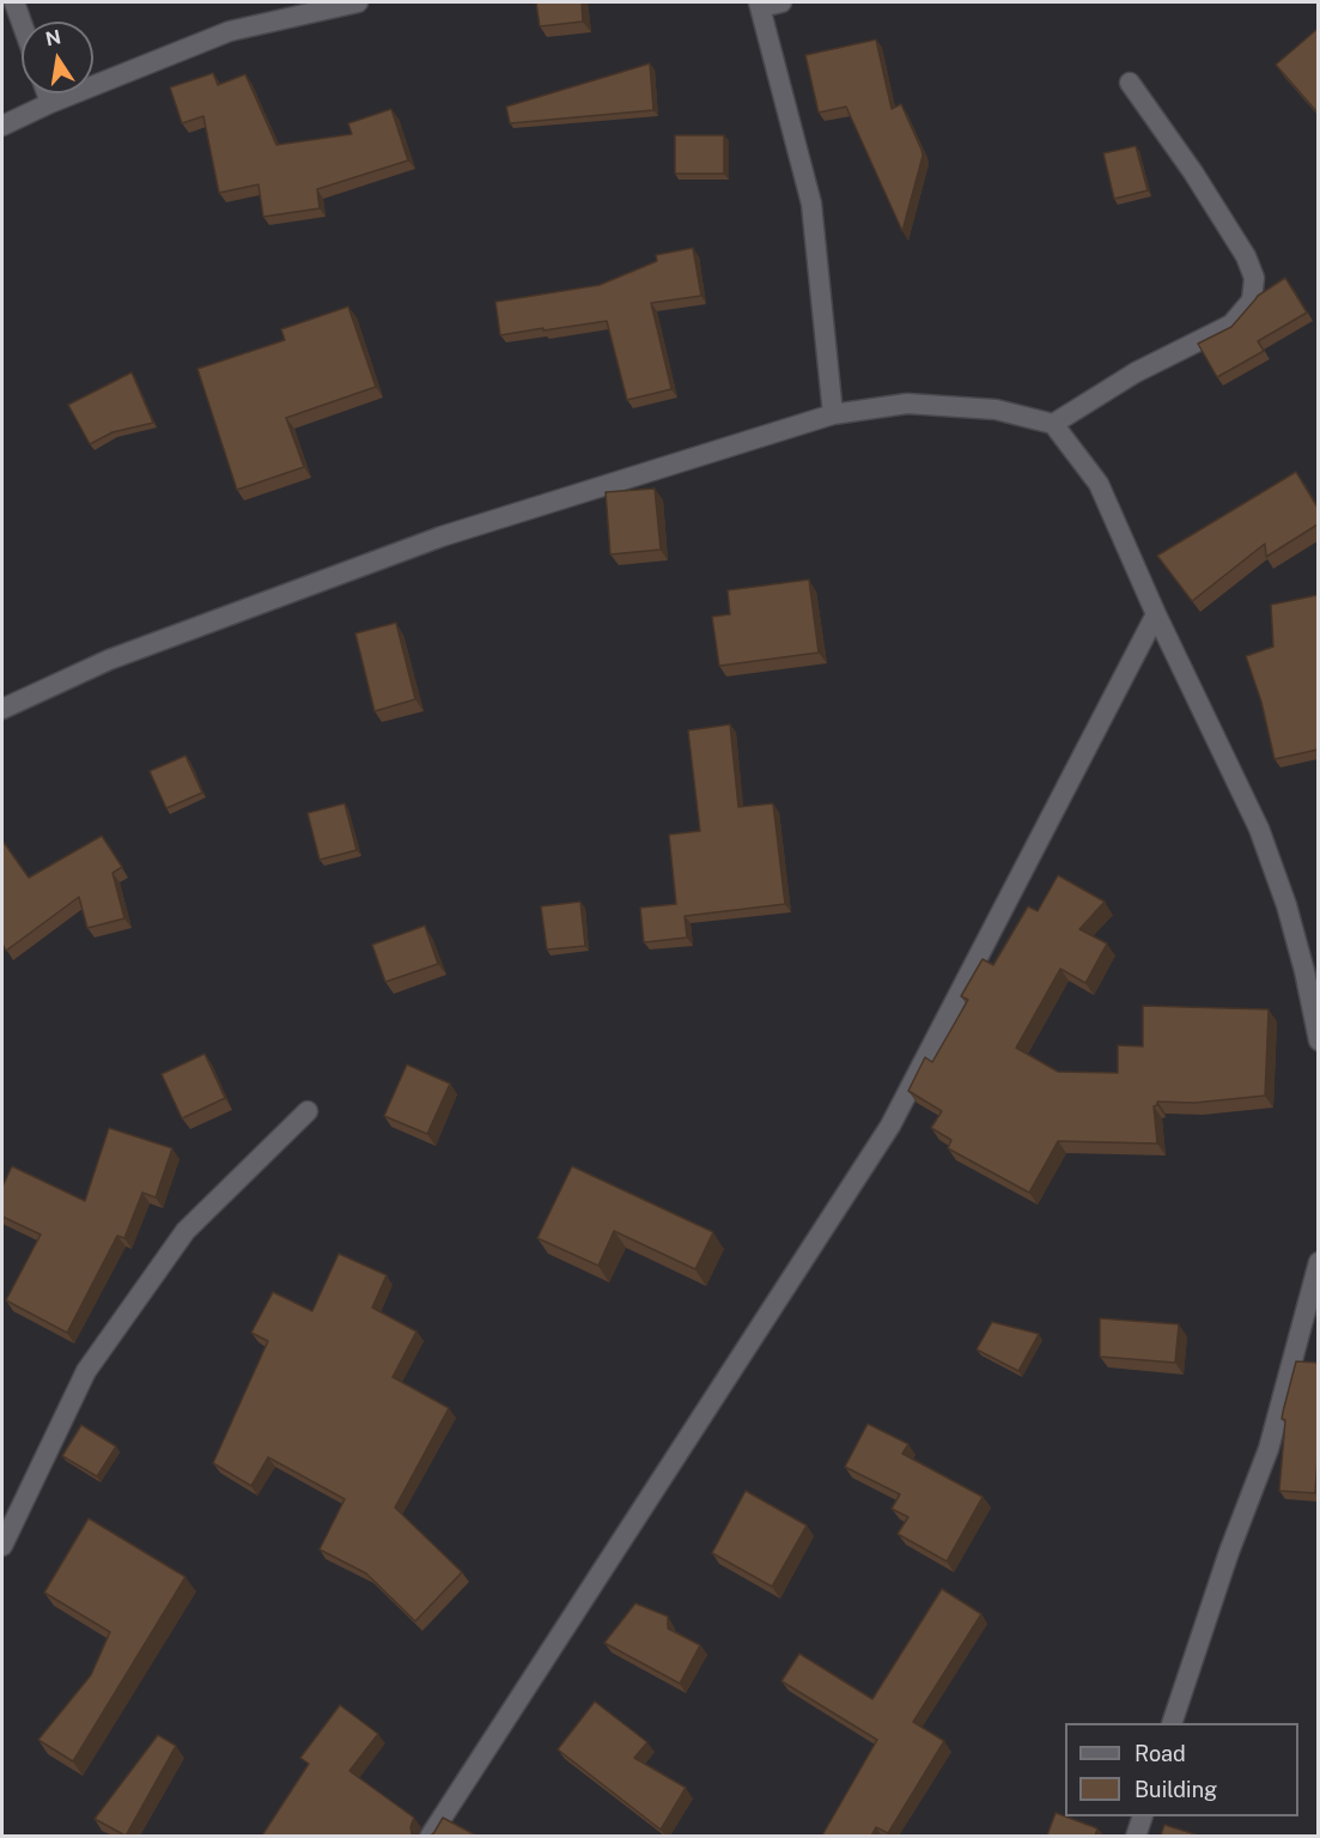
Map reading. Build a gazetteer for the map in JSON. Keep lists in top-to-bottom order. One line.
{"legend":["Road","Building"],"north":"top"}
